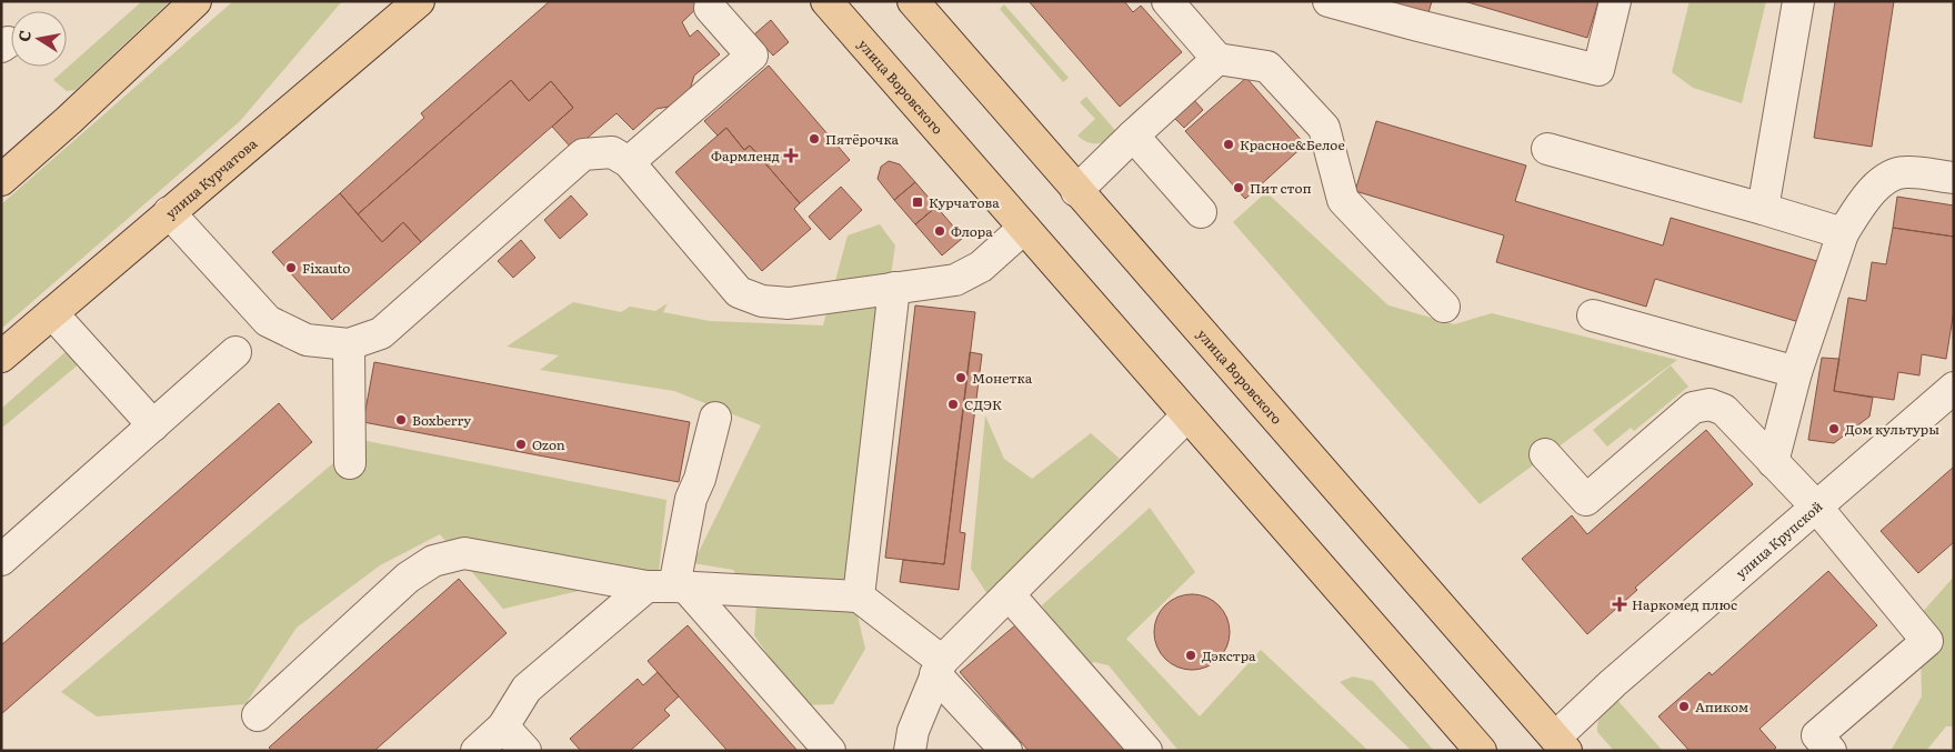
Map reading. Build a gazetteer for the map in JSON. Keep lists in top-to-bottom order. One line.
{"streets":{"main road":["улица Воровского","улица Курчатова"],"street":["улица Крупской"]},"crossings":[["улица Воровского","улица Крупской"]],"places":{"other":["Пятёрочка","Красное&Белое","Пит стоп","Флора","Fixauto","Монетка","СДЭК","Boxberry","Дом культуры","Ozon","Дэкстра","Апиком"],"health":["Фармленд","Наркомед плюс"],"transit":["Курчатова"]},"north":"left"}
